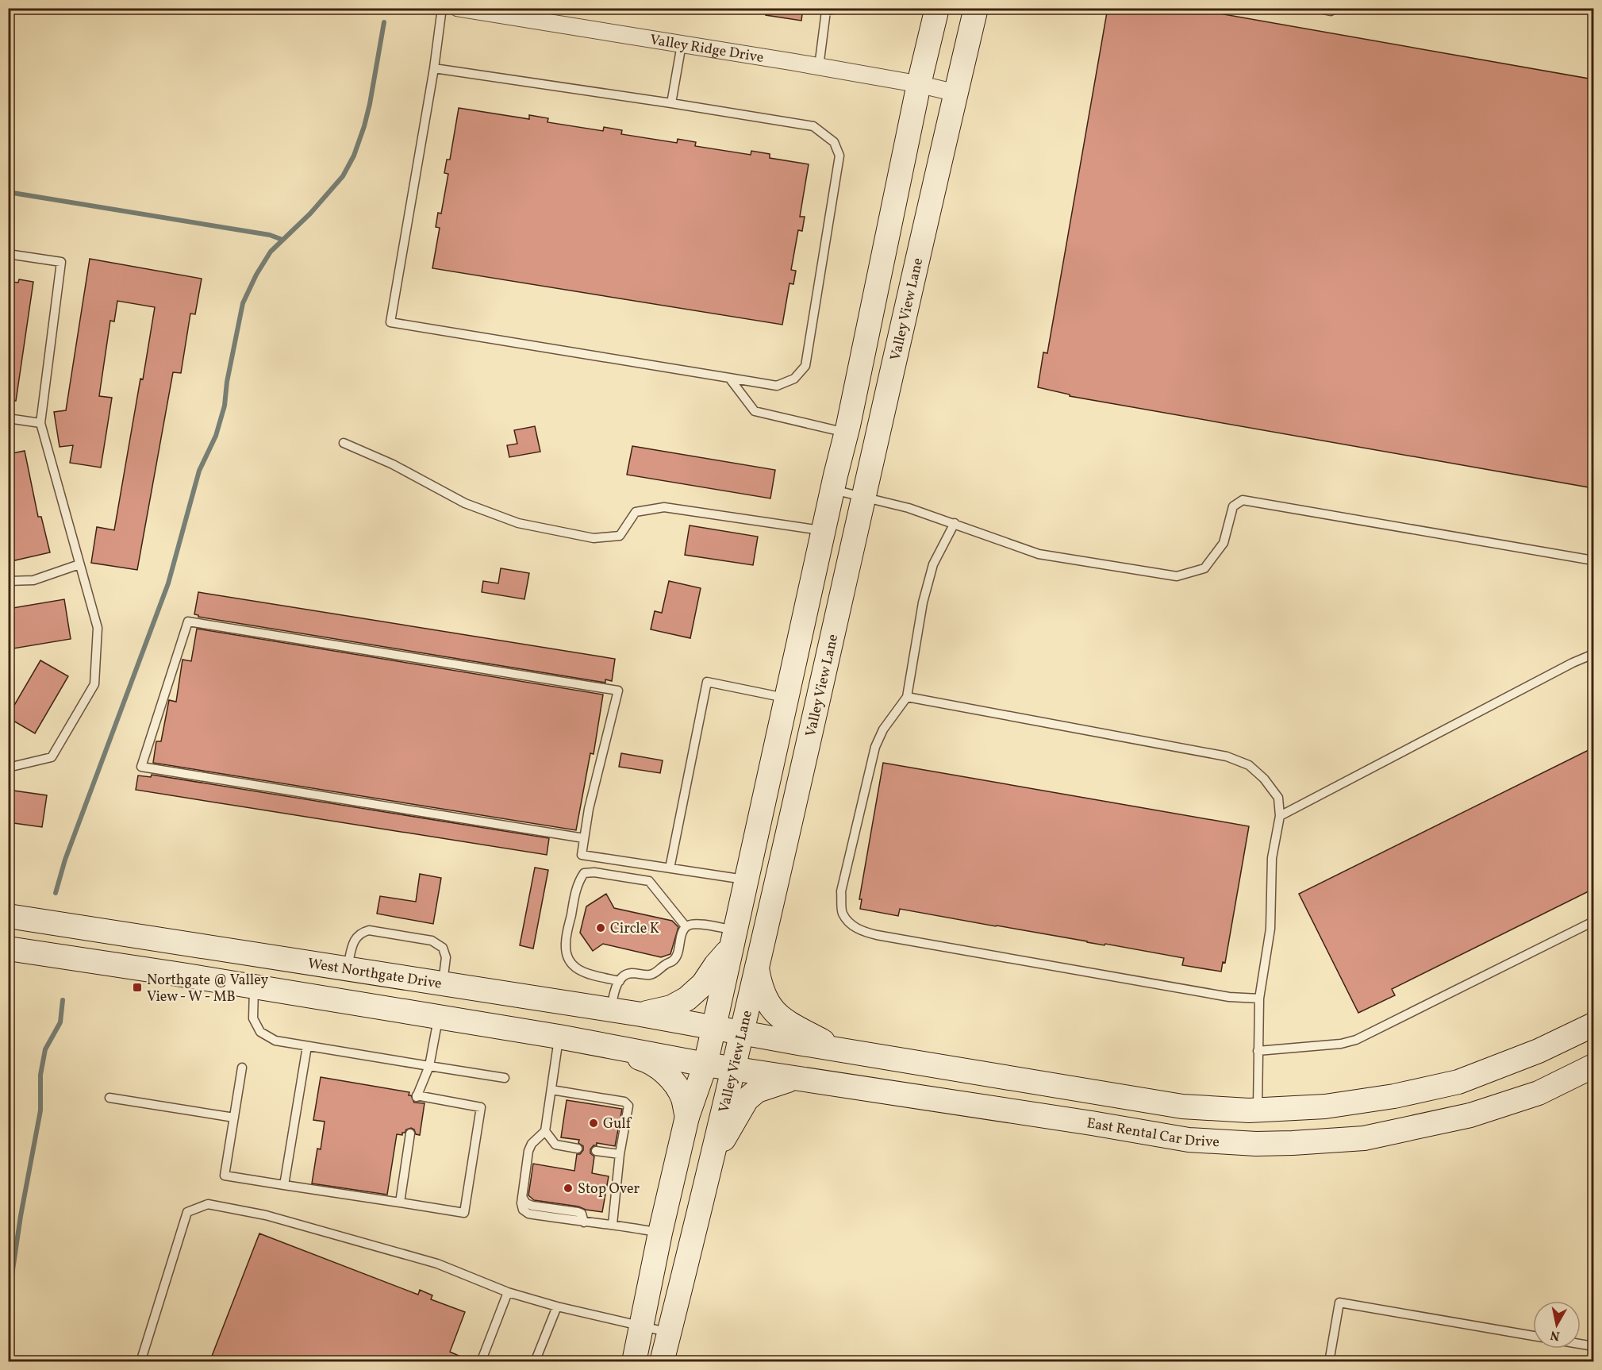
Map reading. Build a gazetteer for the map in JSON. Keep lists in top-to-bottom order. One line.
{"streets":{"main road":["Valley View Lane","West Northgate Drive","East Rental Car Drive"],"street":["Valley Ridge Drive"]},"crossings":[["Valley Ridge Drive","Valley View Lane"],["Valley View Lane","West Northgate Drive"],["Valley View Lane","East Rental Car Drive"],["West Northgate Drive","East Rental Car Drive"]],"places":{"other":["Circle K","Gulf","Stop Over"],"transit":["Northgate @ Valley View - W - MB"]},"north":"bottom"}
